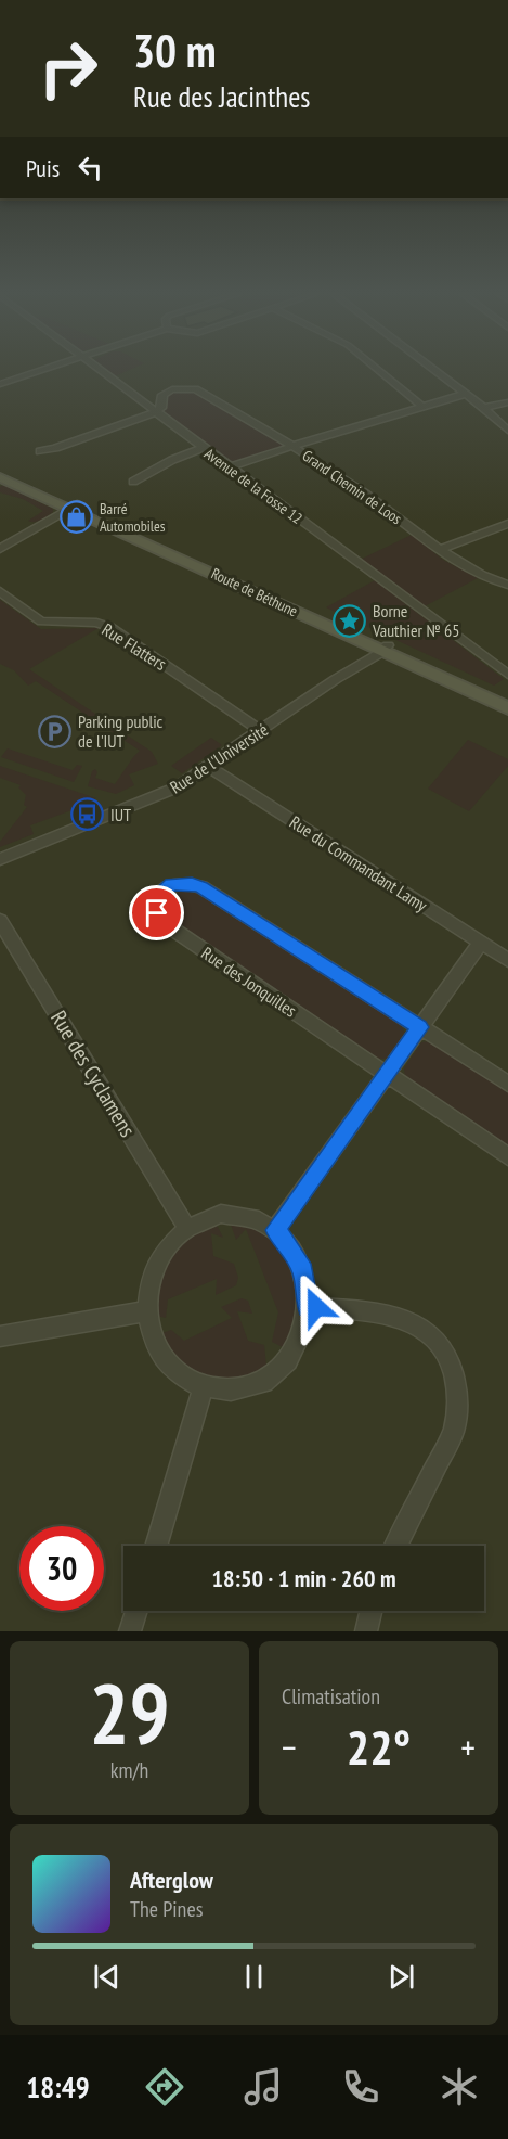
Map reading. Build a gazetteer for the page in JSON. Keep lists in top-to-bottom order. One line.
{"streets":{"main road":["Route de Béthune"],"street":["Avenue de la Fosse 12","Grand Chemin de Loos","Rue Flatters","Rue de l'Université","Rue du Commandant Lamy","Rue des Jonquilles","Rue des Cyclamens"]},"crossings":[["Avenue de la Fosse 12","Grand Chemin de Loos"],["Route de Béthune","Rue de l'Université"],["Rue Flatters","Rue de l'Université"],["Rue de l'Université","Rue du Commandant Lamy"]],"places":{"shop":["Barré Automobiles"],"place":["Borne Vauthier № 65"],"parking":["Parking public de l'IUT"],"bus stop":["IUT"]},"page":{"turn":["30 m","Rue des Jacinthes"],"then":"Puis","limit":"30","trip":"18:50 · 1 min · 260 m","tile":[["29","km/h"],"Climatisation"],"heat":["−","22°","+"],"song":["Afterglow","The Pines"],"tabs":"18:49"}}
